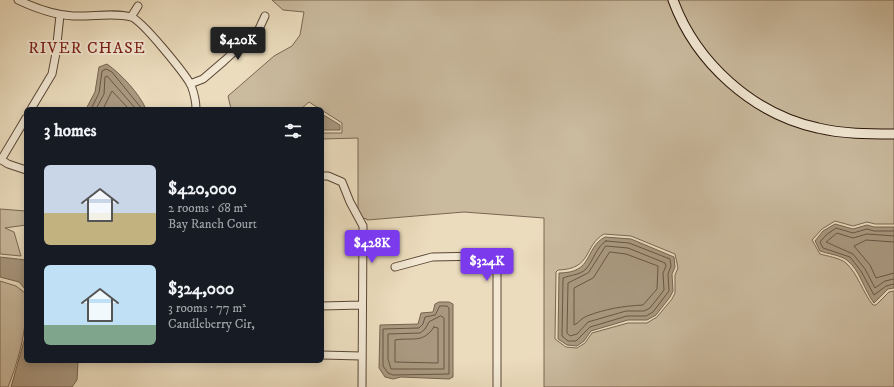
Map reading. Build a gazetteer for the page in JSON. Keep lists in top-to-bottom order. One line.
{"districts":["RIVER CHASE"],"page":{"price":["$420K","$428K","$324K"],"heading":"3 homes","list":[{"name":"$420,000","note":"2 rooms · 68 m² · Bay Ranch Court"},{"name":"$324,000","note":"3 rooms · 77 m² · Candleberry Cir,"}]}}
